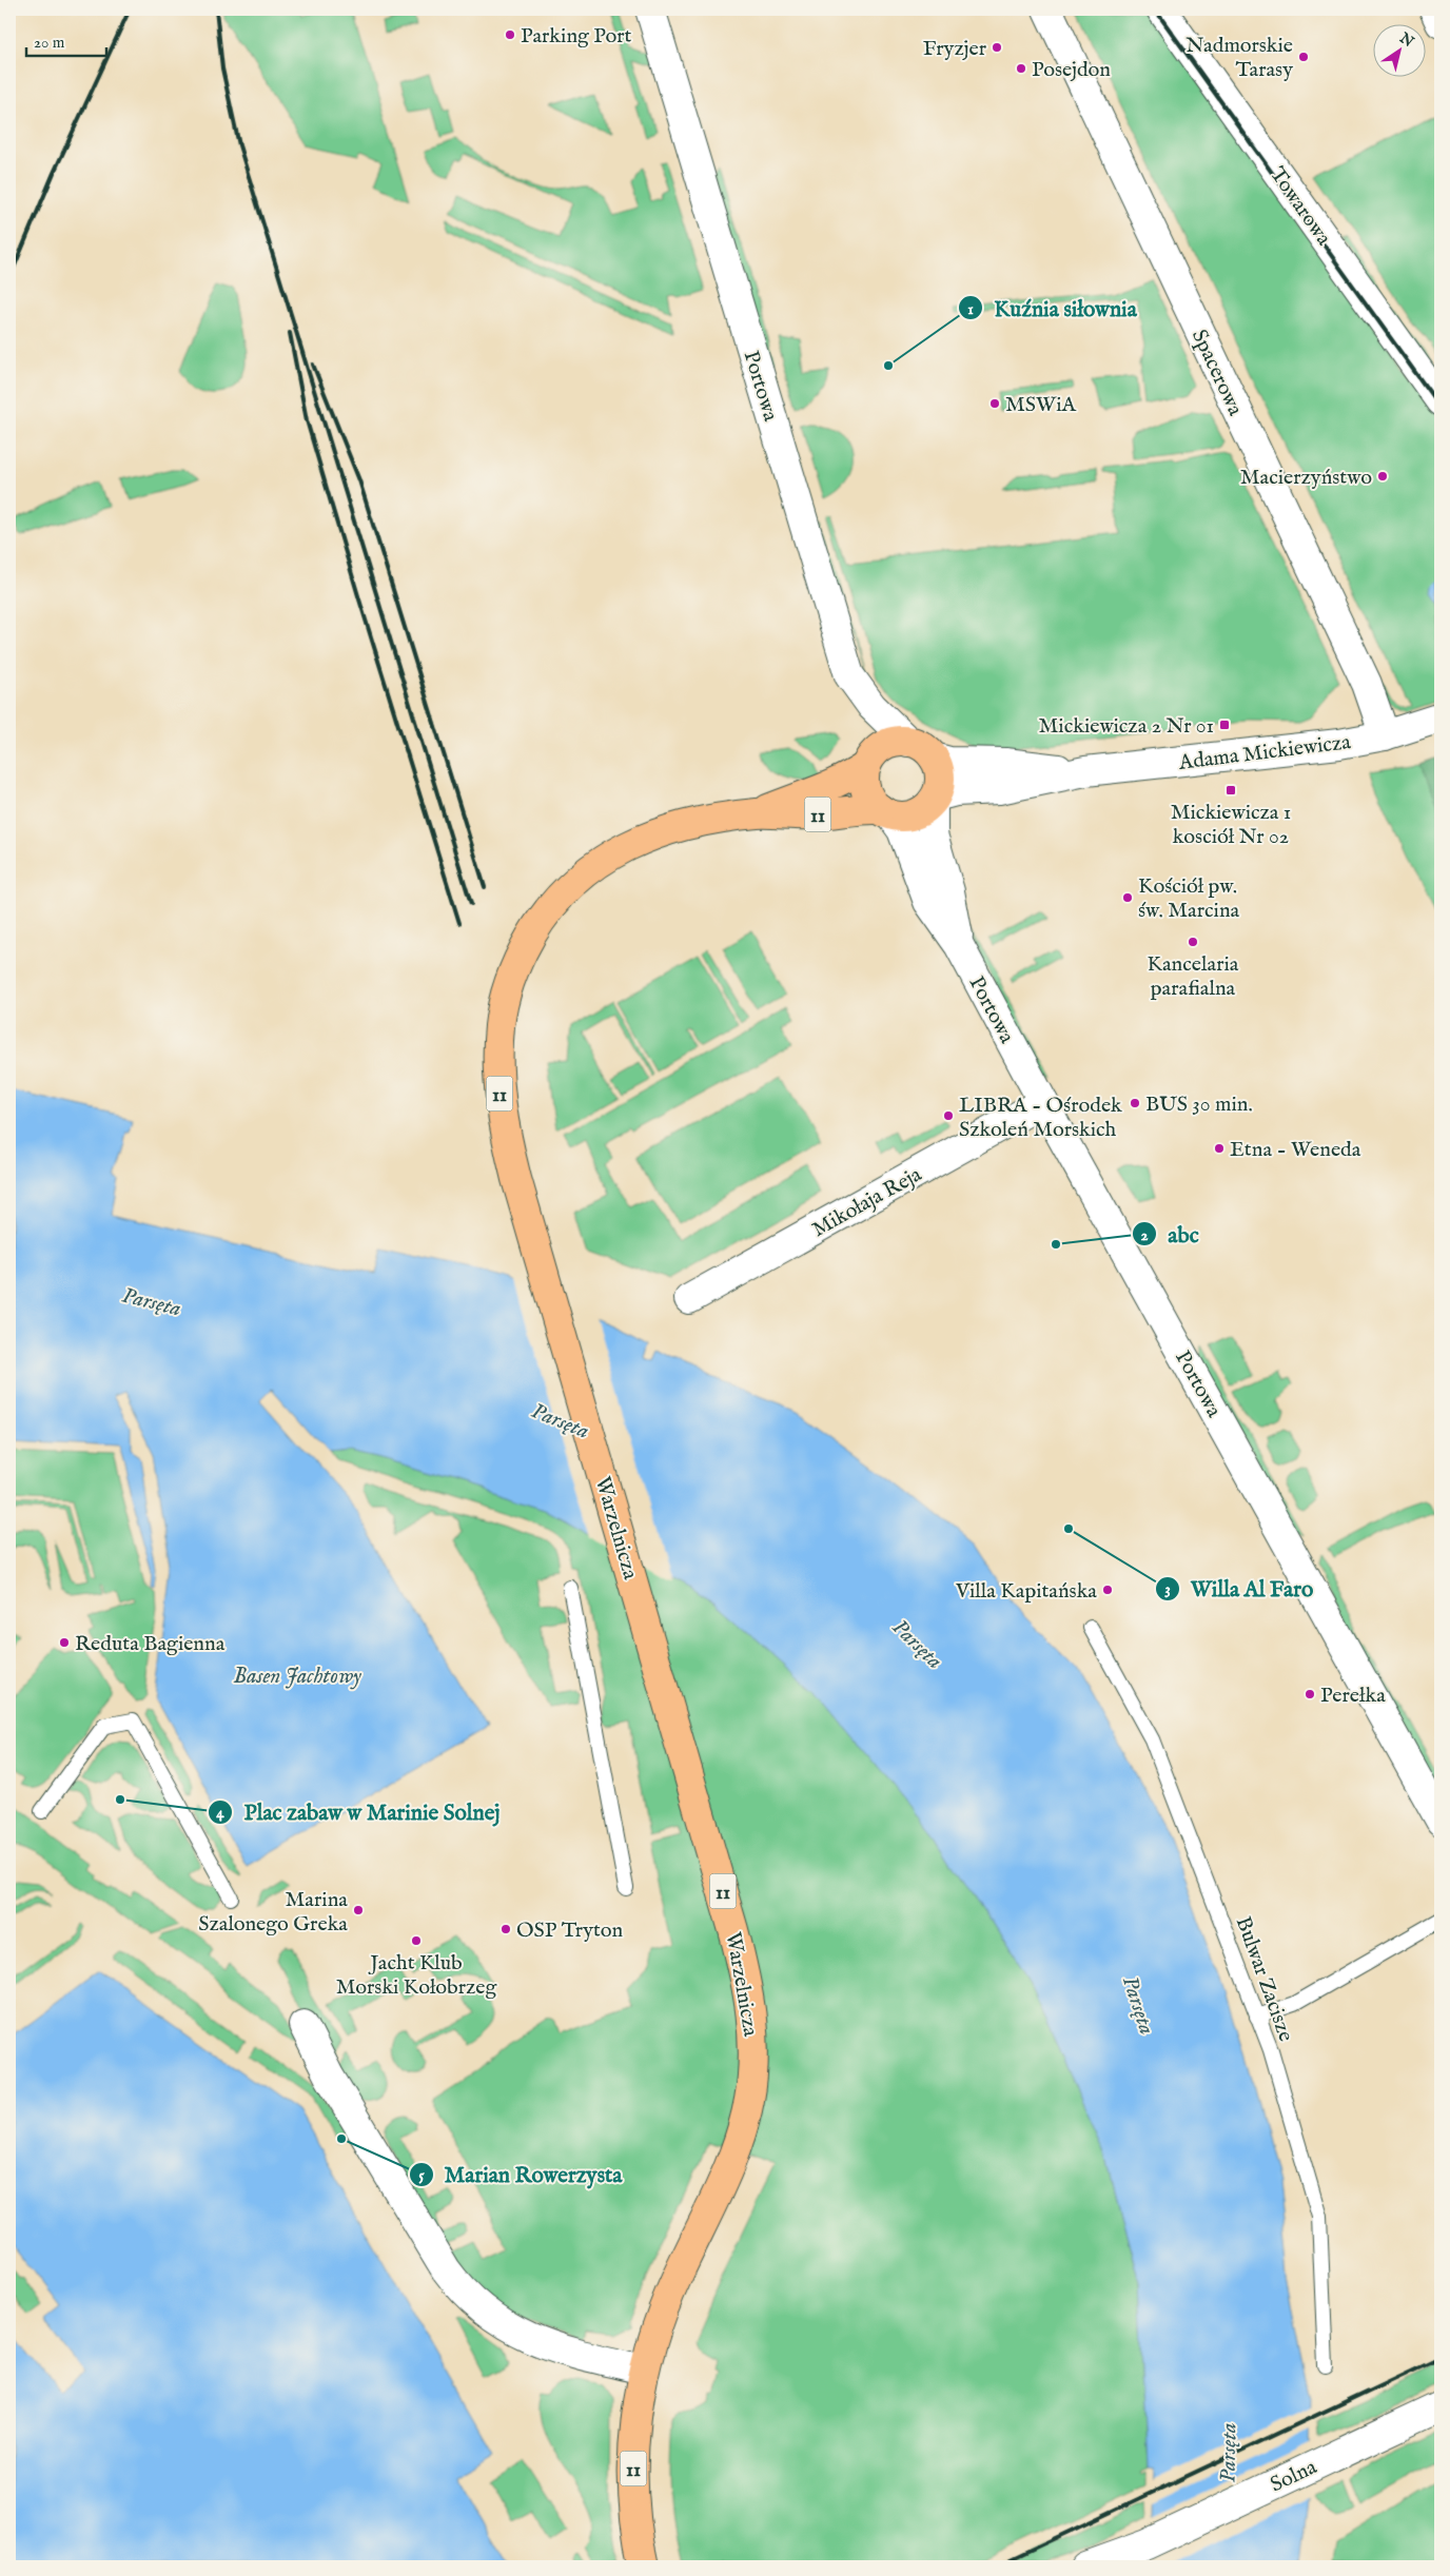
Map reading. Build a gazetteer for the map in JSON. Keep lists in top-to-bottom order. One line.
{"streets":{"main road":["11","Warzelnicza"],"street":["Towarowa","Spacerowa","Portowa","Adama Mickiewicza","Mikołaja Reja","Solna"],"lane":["Bulwar Zacisze"]},"crossings":[["Spacerowa","Adama Mickiewicza"],["Portowa","Adama Mickiewicza"],["Portowa","11"],["Portowa","Mikołaja Reja"],["Portowa","Warzelnicza"],["Adama Mickiewicza","11"],["Adama Mickiewicza","Warzelnicza"],["11","Warzelnicza"]],"water":["Parsęta","Basen Jachtowy"],"places":{"other":["Parking Port","Fryzjer","Nadmorskie Tarasy","Posejdon","Kuźnia siłownia","MSWiA","Macierzyństwo","Kościół pw. św. Marcina","Kancelaria parafialna","BUS 30 min.","LIBRA - Ośrodek Szkoleń Morskich","Etna - Weneda","abc","Willa Al Faro","Villa Kapitańska","Reduta Bagienna","Perełka","Plac zabaw w Marinie Solnej","Marina Szalonego Greka","OSP Tryton","Jacht Klub Morski Kołobrzeg","Marian Rowerzysta"],"transit":["Mickiewicza 2 Nr 01","Mickiewicza 1 kosciół Nr 02"]},"scale_bar":"20 m","north":"top right"}
